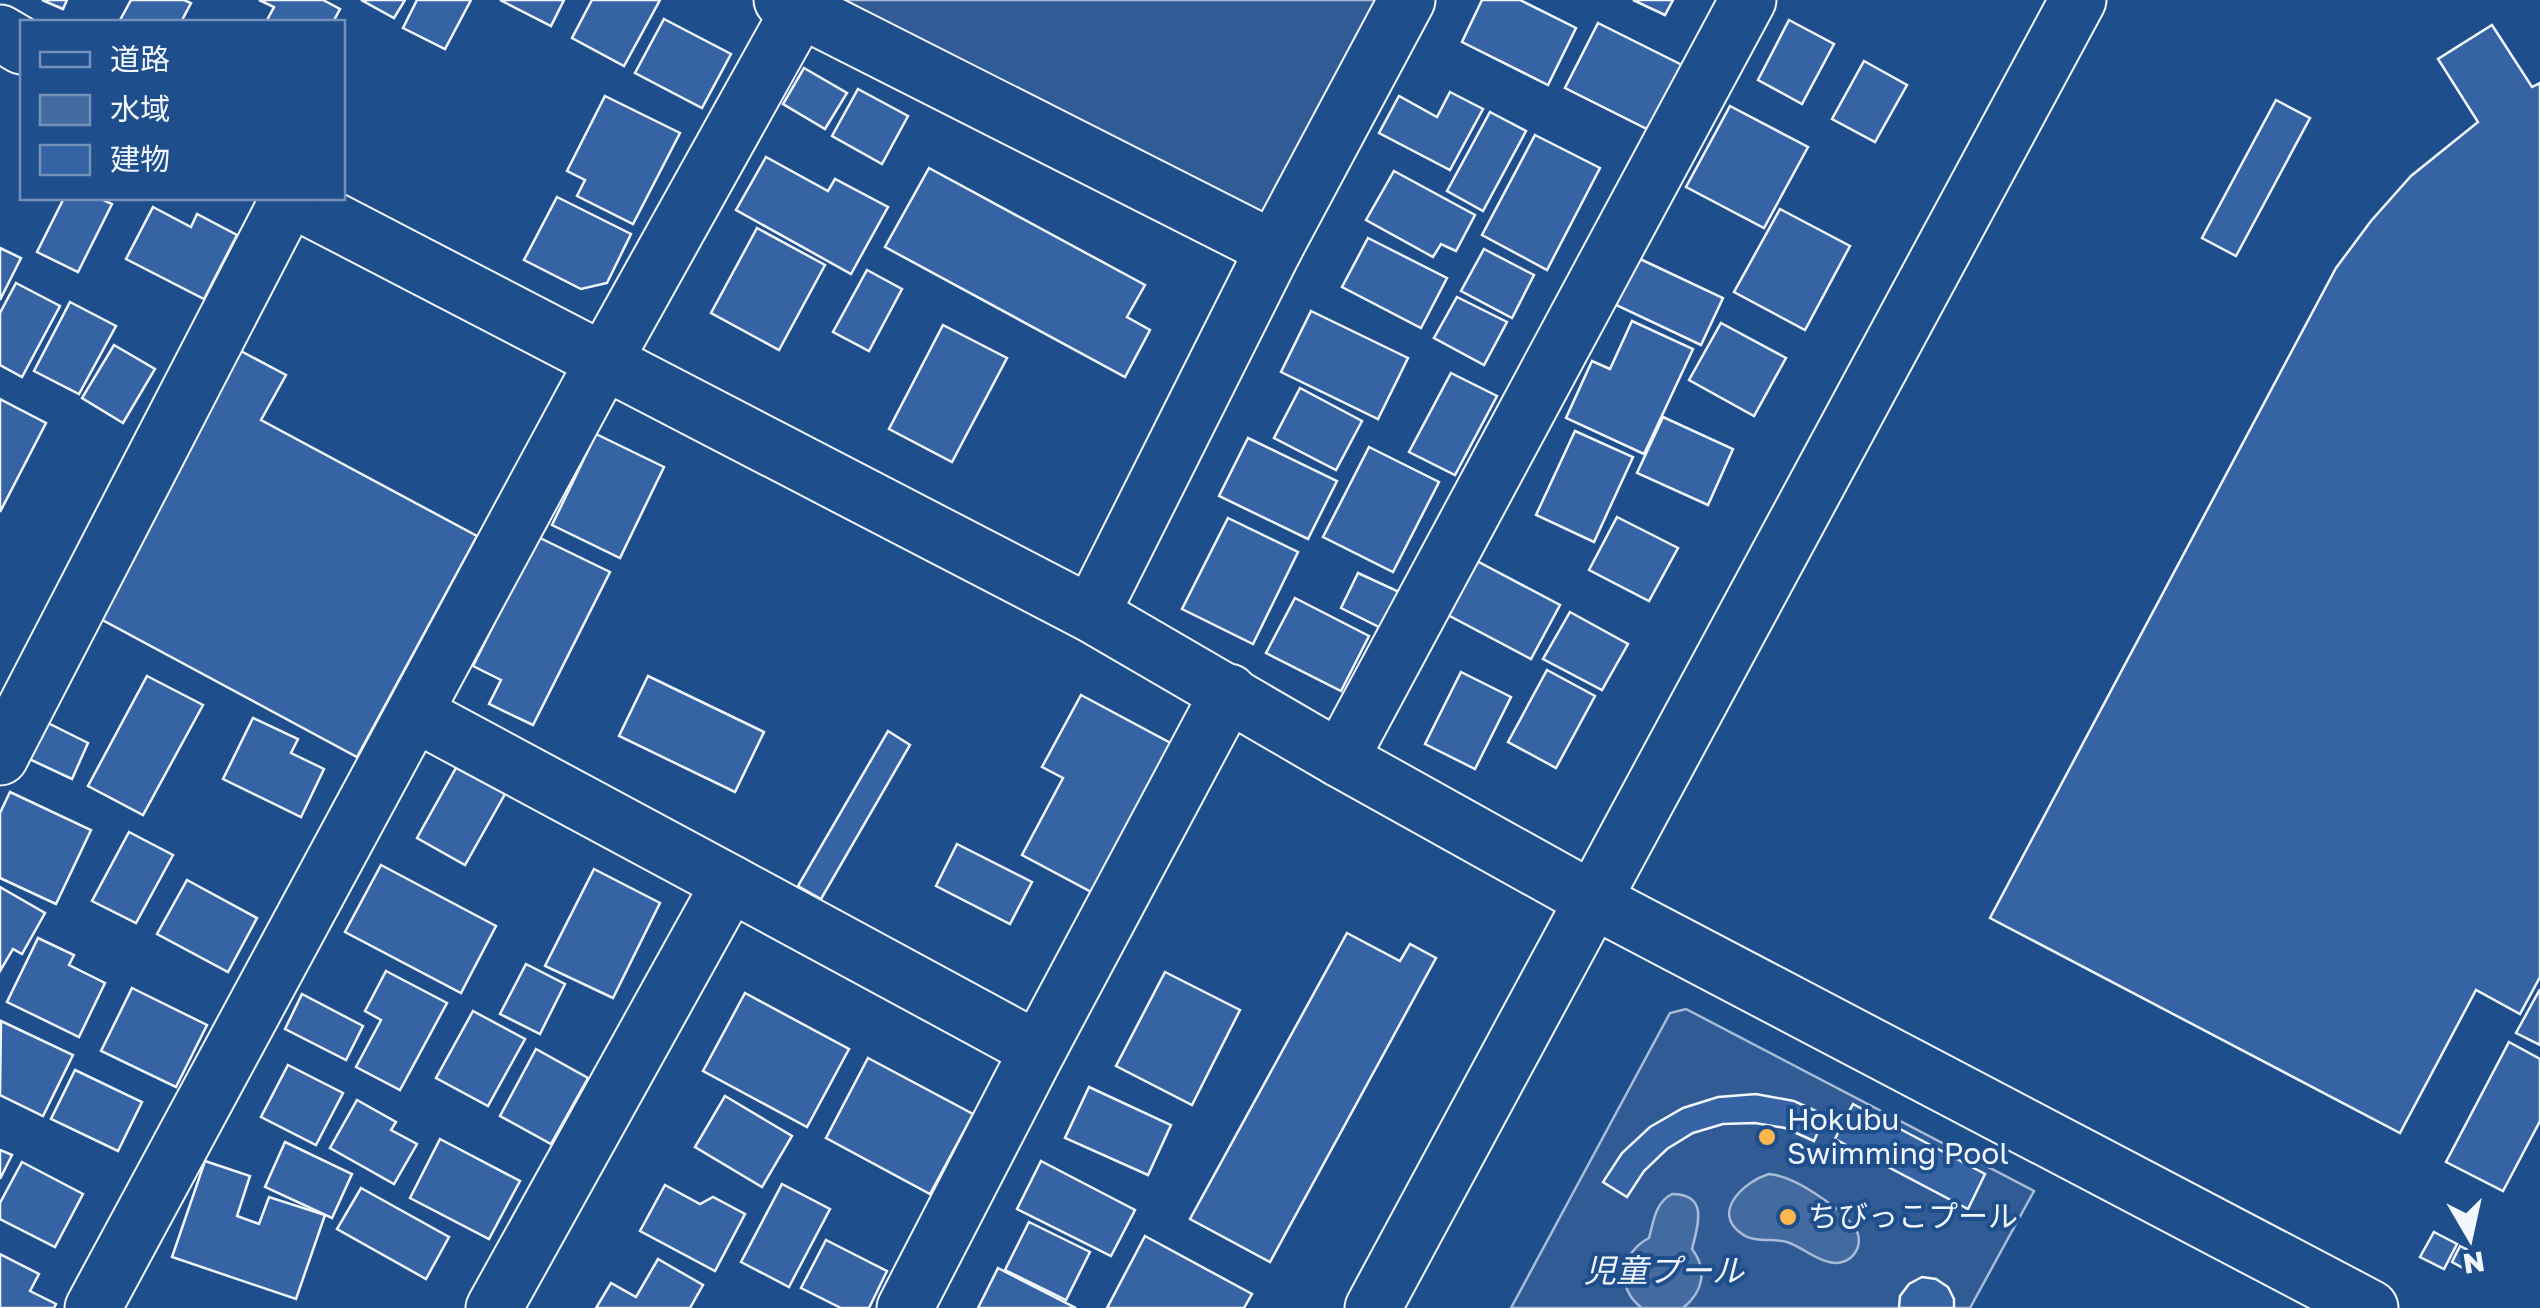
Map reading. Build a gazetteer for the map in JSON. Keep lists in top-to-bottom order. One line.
{"water":["児童プール"],"places":["Hokubu Swimming Pool","ちびっこプール"],"legend":["道路","水域","建物"],"north":"bottom"}
